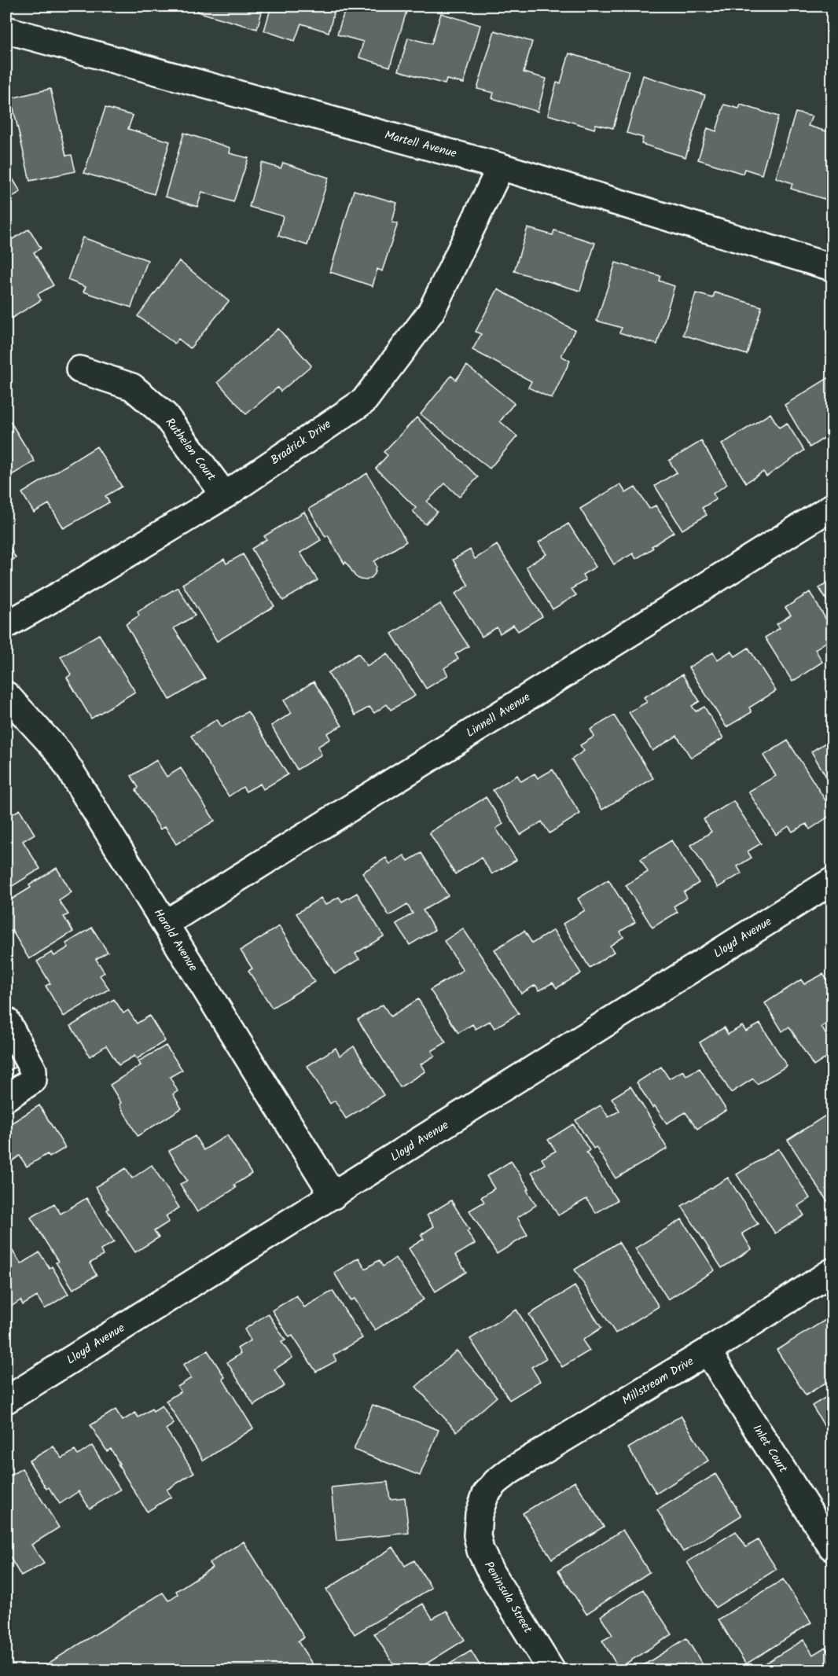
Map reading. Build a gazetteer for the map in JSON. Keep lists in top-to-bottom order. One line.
{"streets":{"street":["Martell Avenue","Bradrick Drive","Ruthelen Court","Linnell Avenue","Lloyd Avenue","Harold Avenue","Millstream Drive","Inlet Court","Peninsula Street"]},"crossings":[["Martell Avenue","Bradrick Drive"],["Bradrick Drive","Ruthelen Court"],["Linnell Avenue","Harold Avenue"],["Lloyd Avenue","Harold Avenue"],["Millstream Drive","Inlet Court"],["Millstream Drive","Peninsula Street"]]}
